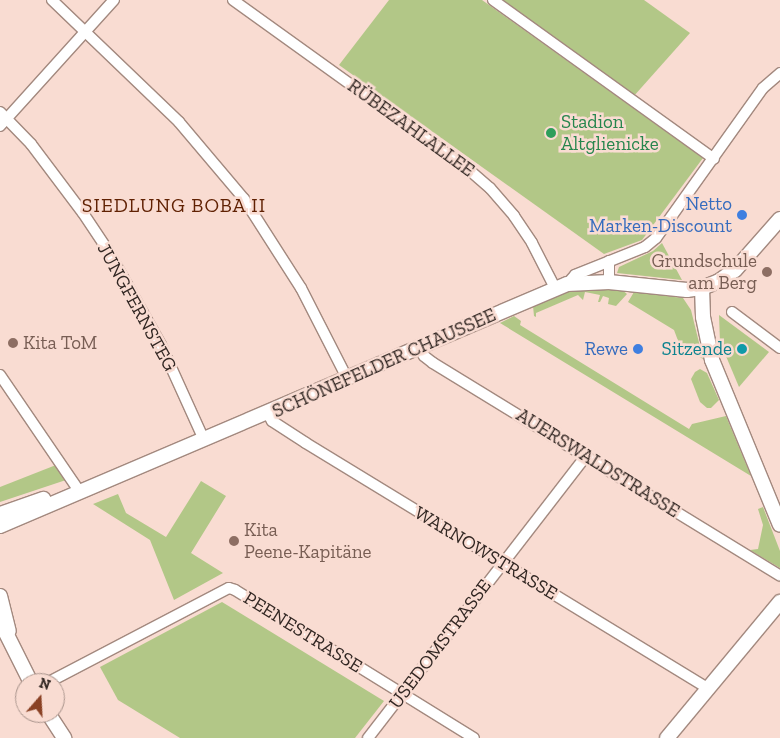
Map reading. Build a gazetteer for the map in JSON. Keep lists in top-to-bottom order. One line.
{"streets":{"main road":["SCHÖNEFELDER CHAUSSEE"],"street":["RÜBEZAHLALLEE","JUNGFERNSTEG","AUERSWALDSTRASSE","WARNOWSTRASSE","PEENESTRASSE","USEDOMSTRASSE"]},"crossings":[["RÜBEZAHLALLEE","SCHÖNEFELDER CHAUSSEE"],["JUNGFERNSTEG","SCHÖNEFELDER CHAUSSEE"],["SCHÖNEFELDER CHAUSSEE","AUERSWALDSTRASSE"],["SCHÖNEFELDER CHAUSSEE","WARNOWSTRASSE"],["AUERSWALDSTRASSE","USEDOMSTRASSE"],["WARNOWSTRASSE","USEDOMSTRASSE"],["PEENESTRASSE","USEDOMSTRASSE"]],"districts":["SIEDLUNG BOBA II"],"places":["Stadion Altglienicke","Netto Marken-Discount","Grundschule am Berg","Kita ToM","Rewe","Sitzende","Kita Peene-Kapitäne"],"north":"top"}
